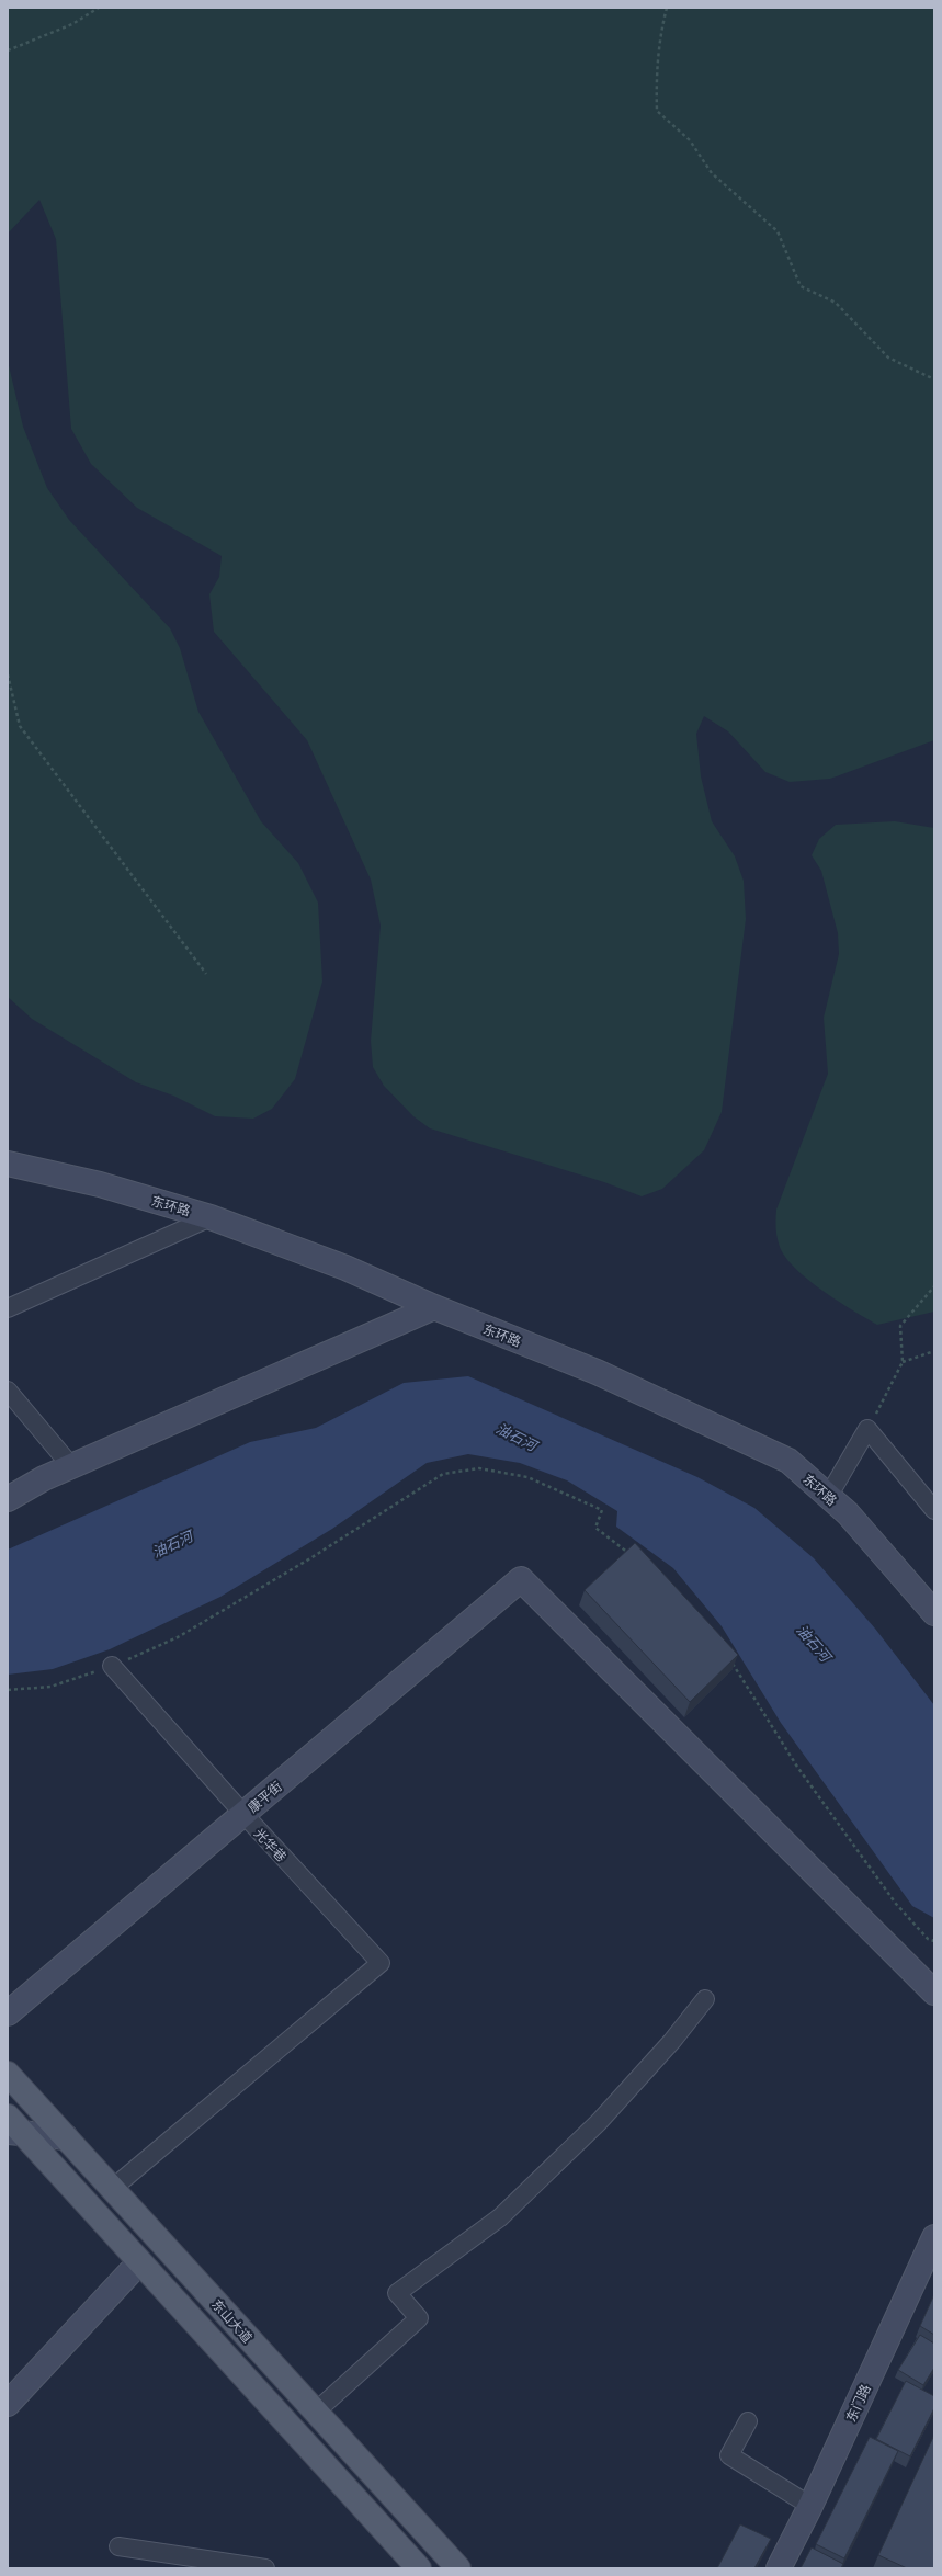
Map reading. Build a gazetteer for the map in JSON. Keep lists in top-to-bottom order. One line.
{"streets":{"main road":["东山大道"],"street":["东环路","康平街","光华巷","东门路"]},"crossings":[["康平街","光华巷"],["光华巷","东山大道"]],"water":["油石河"]}
